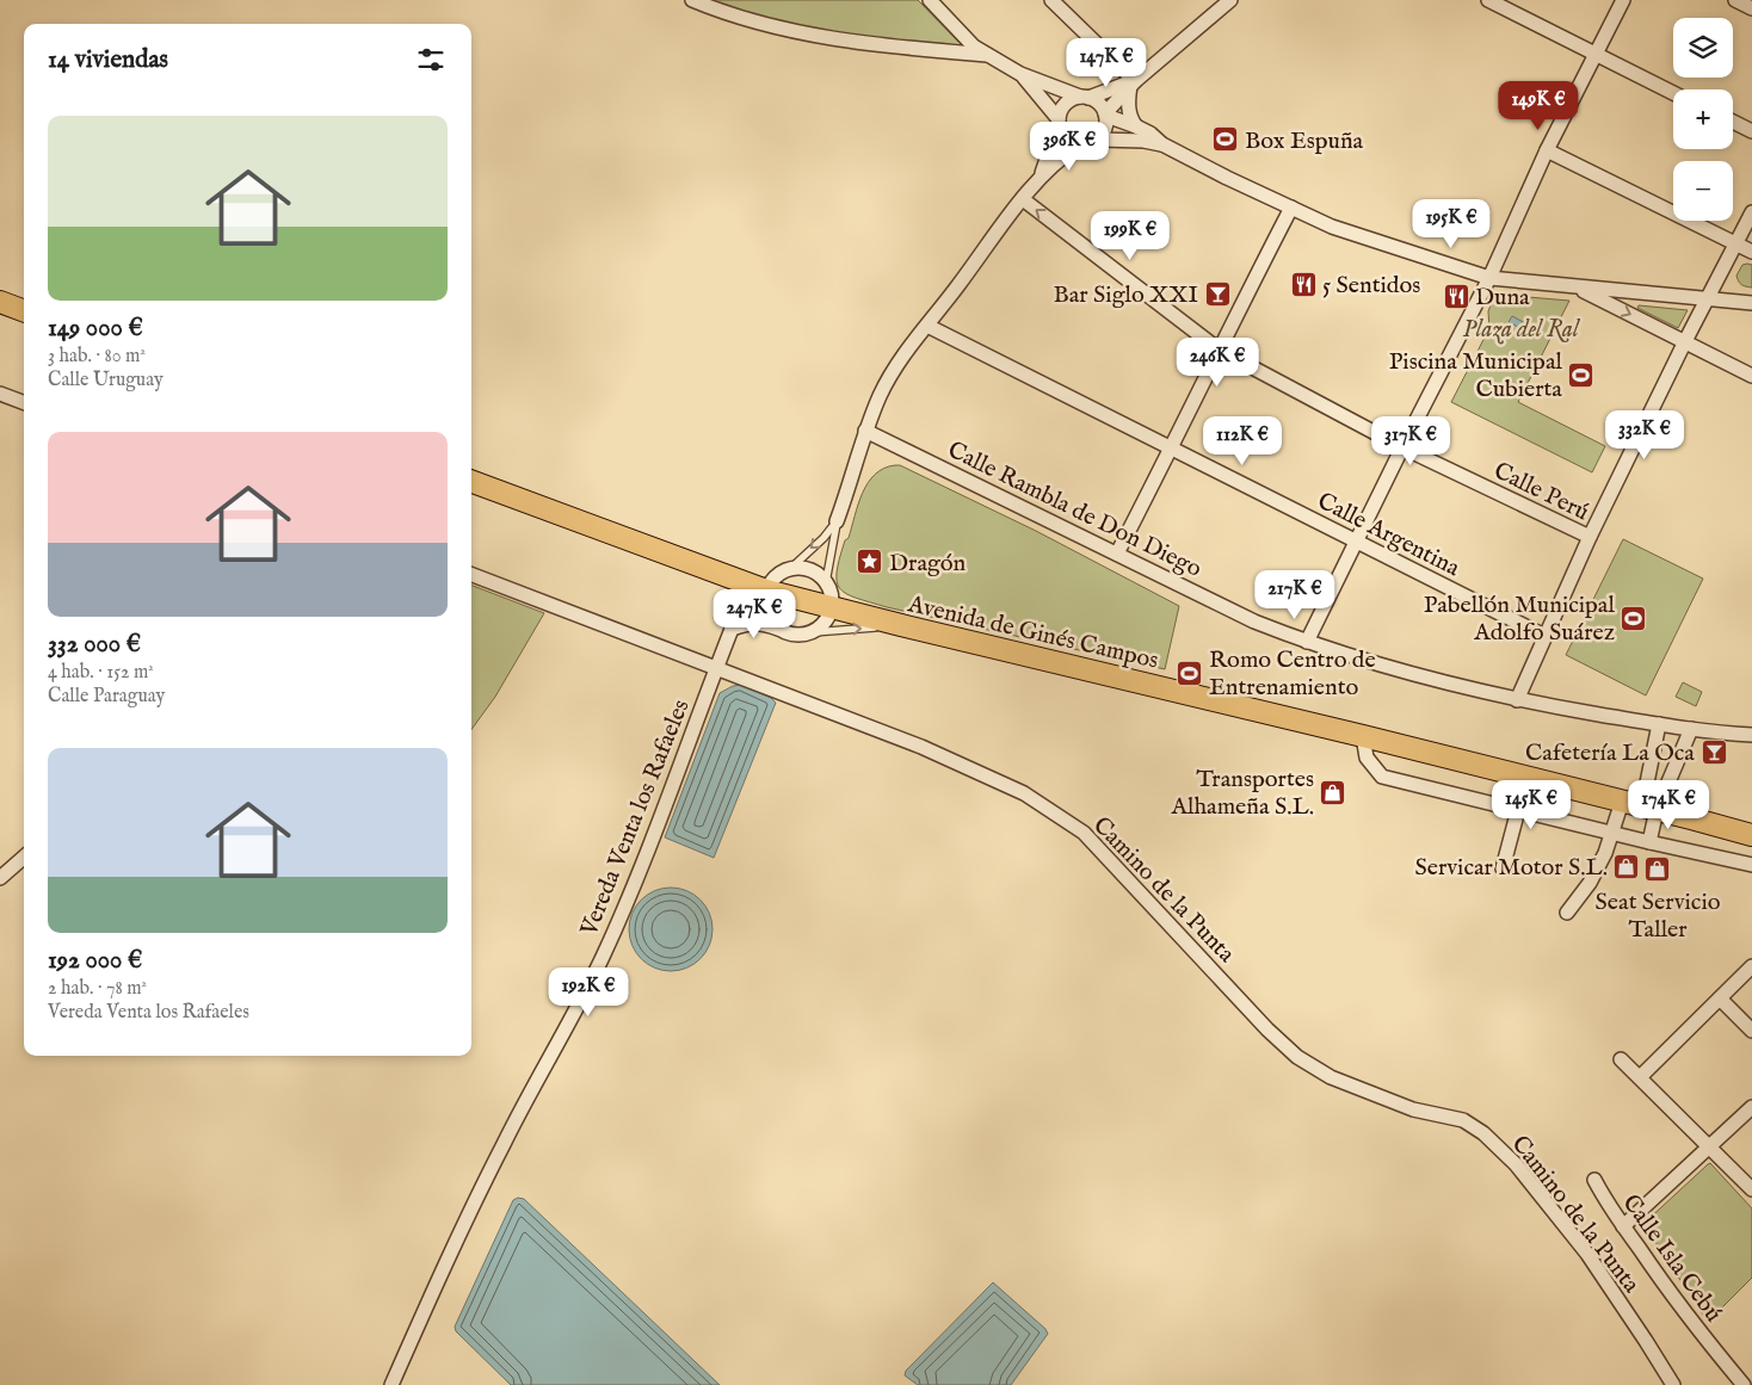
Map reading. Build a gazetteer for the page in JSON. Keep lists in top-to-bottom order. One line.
{"streets":{"main road":["Avenida de Ginés Campos"],"street":["Calle Perú","Calle Rambla de Don Diego","Calle Argentina","Vereda Venta los Rafaeles","Camino de la Punta","Calle Isla Cebú"]},"crossings":[["Avenida de Ginés Campos","Vereda Venta los Rafaeles"],["Vereda Venta los Rafaeles","Camino de la Punta"]],"one_way":["Calle Perú"],"parks":["Plaza del Ral"],"places":{"sports":["Box Espuña","Piscina Municipal Cubierta","Pabellón Municipal Adolfo Suárez","Romo Centro de Entrenamiento"],"restaurant":["5 Sentidos","Duna"],"bar":["Bar Siglo XXI","Cafetería La Oca"],"place":["Dragón"],"shop":["Transportes Alhameña S.L.","Servicar Motor S.L.","Seat Servicio Taller"]},"page":{"map_buttons":["+","−"],"heading":"14 viviendas","price":["147K €","149K €","396K €","195K €","199K €","246K €","332K €","112K €","317K €","217K €","247K €","145K €","174K €","192K €"],"list":[{"name":"149 000 €","note":"3 hab. · 80 m² · Calle Uruguay"},{"name":"332 000 €","note":"4 hab. · 152 m² · Calle Paraguay"},{"name":"192 000 €","note":"2 hab. · 78 m² · Vereda Venta los Rafaeles"}]}}
